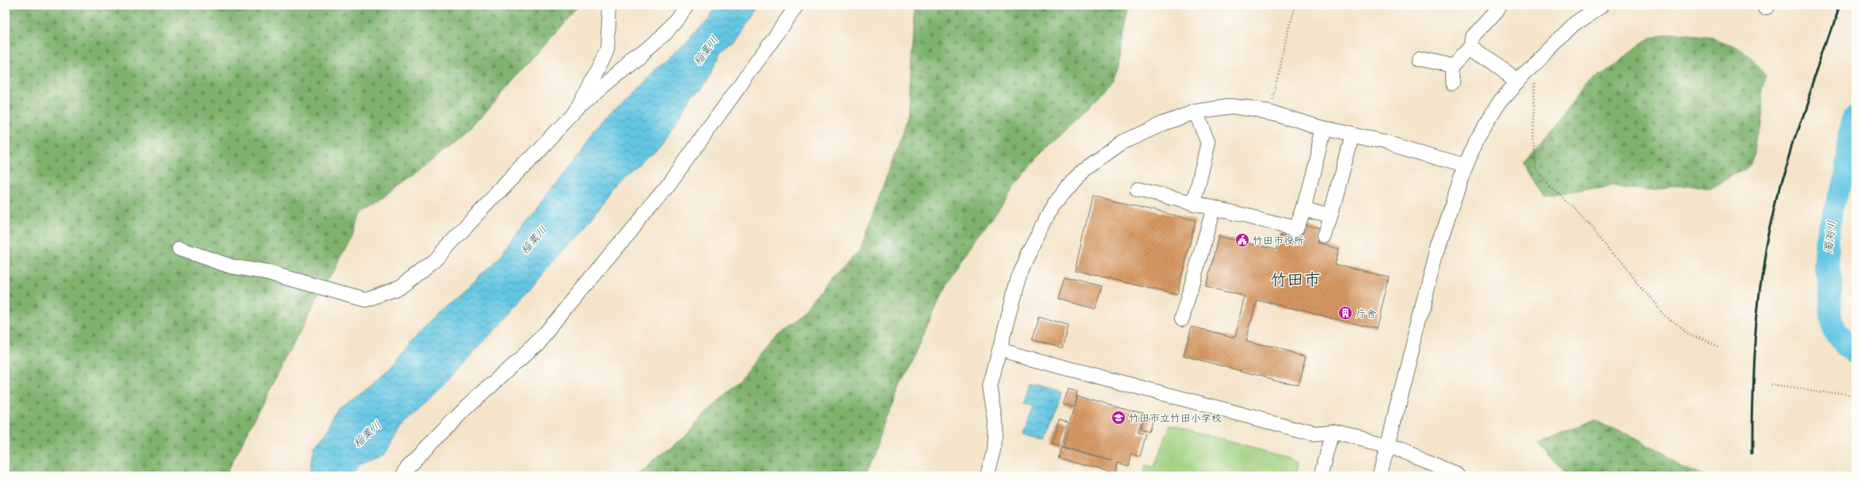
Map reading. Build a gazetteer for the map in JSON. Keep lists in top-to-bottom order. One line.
{"districts":["竹田市"],"water":["稲葉川","濁渕川"],"places":{"public building":["竹田市役所"],"building":["庁舎"],"school or university":["竹田市立竹田小学校"]}}
